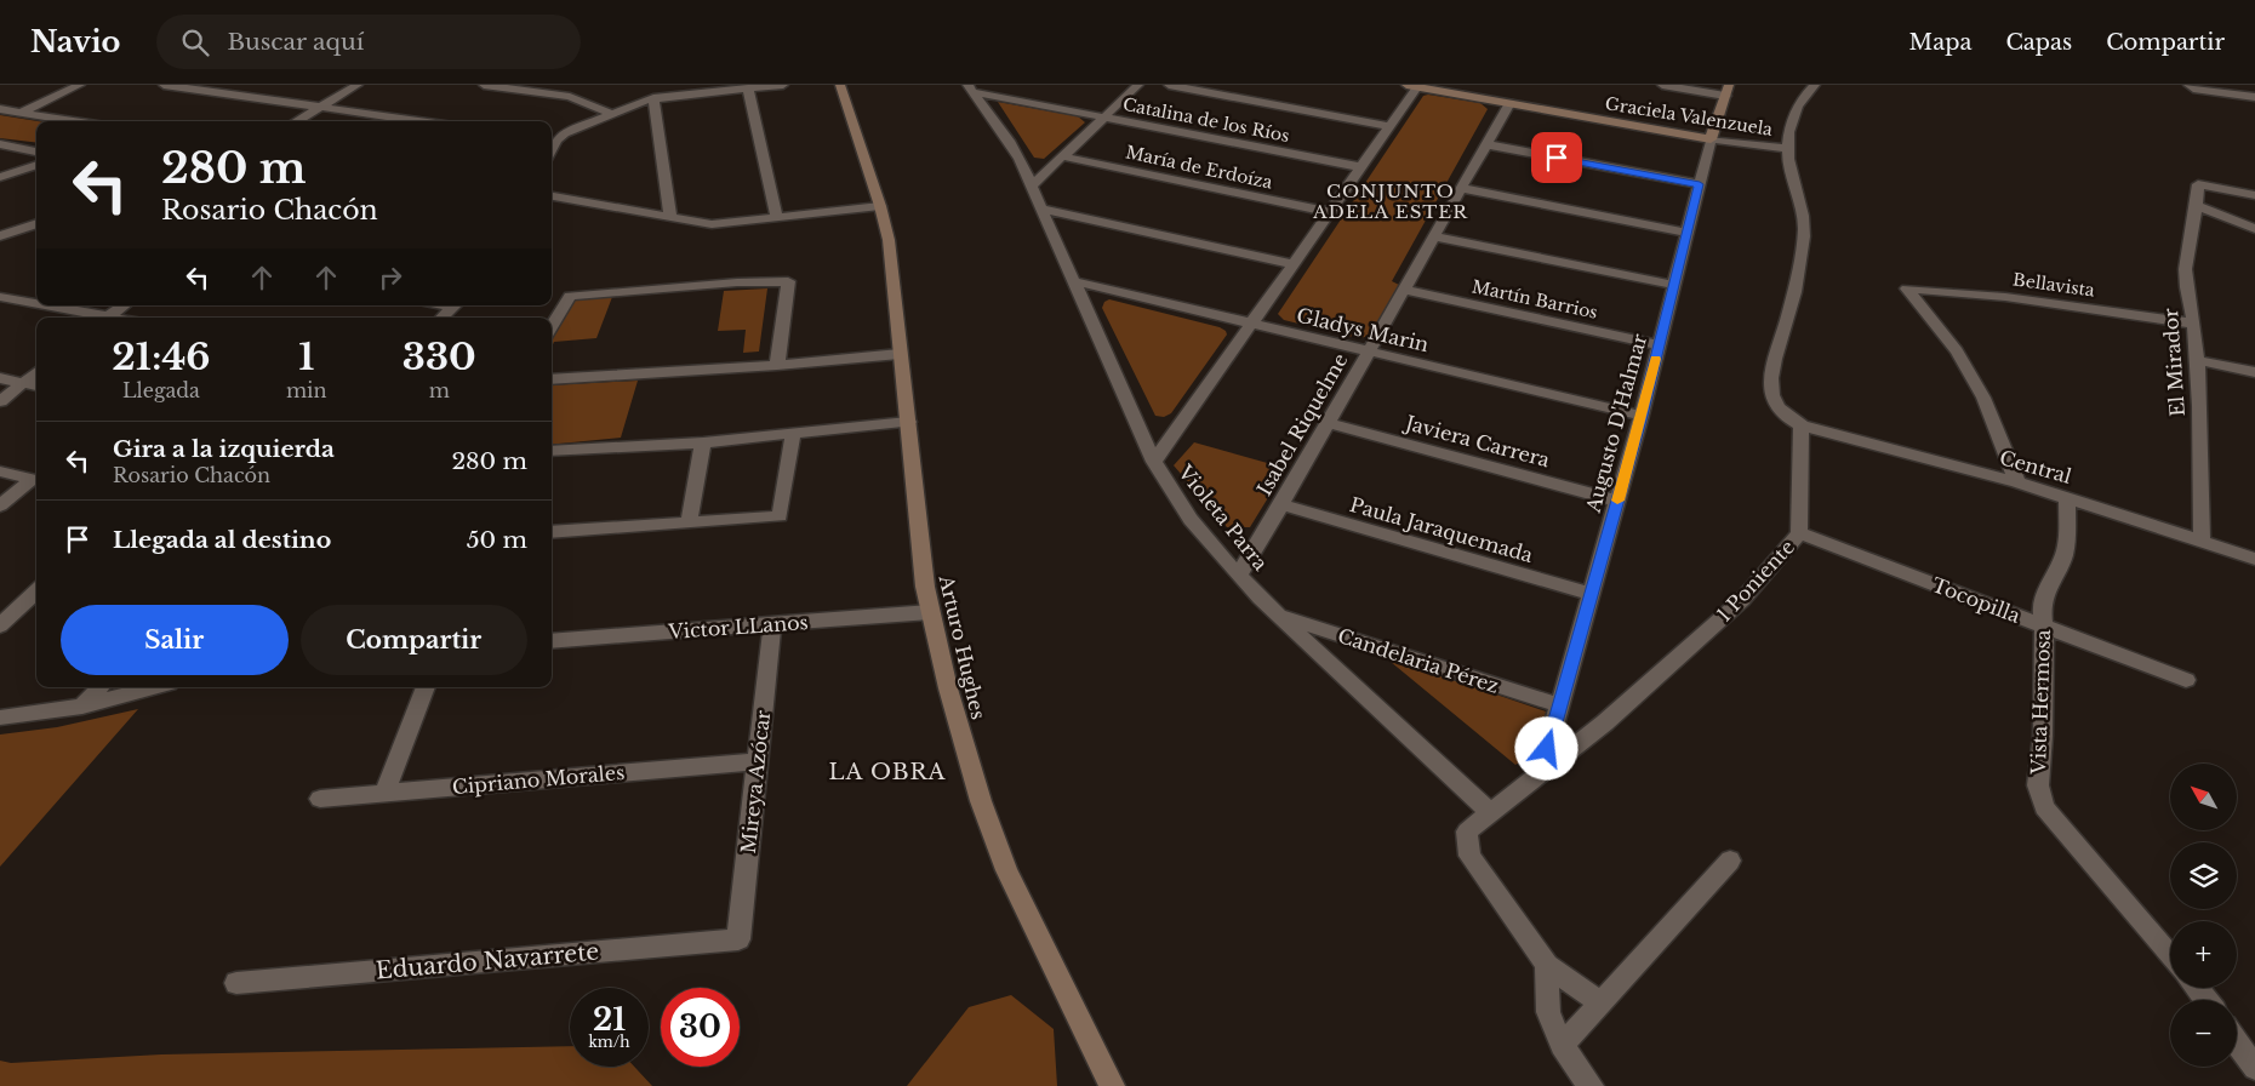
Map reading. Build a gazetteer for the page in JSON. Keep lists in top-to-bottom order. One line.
{"streets":{"street":["Graciela Valenzuela","Catalina de los Ríos","María de Erdoíza","Bellavista","Martín Barrios","Gladys Marin","El Mirador","Augusto D'Halmar","Isabel Riquelme","Javiera Carrera","Central","Violeta Parra","Paula Jaraquemada","1 Poniente","Tocopilla","Victor LLanos","Arturo Hughes","Candelaria Pérez","Vista Hermosa","Cipriano Morales","Mireya Azócar","Eduardo Navarrete"]},"crossings":[["Graciela Valenzuela","Augusto D'Halmar"],["Graciela Valenzuela","Isabel Riquelme"],["Catalina de los Ríos","Violeta Parra"],["Bellavista","El Mirador"],["Bellavista","Central"],["Martín Barrios","Augusto D'Halmar"],["Martín Barrios","Isabel Riquelme"],["Gladys Marin","Augusto D'Halmar"],["Gladys Marin","Isabel Riquelme"],["Gladys Marin","Violeta Parra"],["El Mirador","Central"],["Augusto D'Halmar","Javiera Carrera"],["Augusto D'Halmar","Paula Jaraquemada"],["Augusto D'Halmar","1 Poniente"],["Augusto D'Halmar","Candelaria Pérez"],["Isabel Riquelme","Javiera Carrera"],["Isabel Riquelme","Violeta Parra"],["Isabel Riquelme","Paula Jaraquemada"],["Central","1 Poniente"],["Central","Vista Hermosa"],["Violeta Parra","1 Poniente"],["Violeta Parra","Candelaria Pérez"],["1 Poniente","Tocopilla"],["Tocopilla","Vista Hermosa"],["Victor LLanos","Arturo Hughes"],["Victor LLanos","Mireya Azócar"],["Cipriano Morales","Mireya Azócar"],["Mireya Azócar","Eduardo Navarrete"]],"districts":["CONJUNTO ADELA ESTER","LA OBRA"],"north":"top left","page":{"header":"Navio","search":"Buscar aquí","nav":["Mapa","Capas","Compartir"],"turn":["280 m","Rosario Chacón"],"eta":["21:46","Llegada","1","min","330","m"],"list":[{"name":"Gira a la izquierda","note":"Rosario Chacón","value":"280 m"},{"name":"Llegada al destino","value":"50 m"}],"buttons":["Salir","Compartir"],"map_buttons":["+","−"],"speed":"21 km/h","limit":"30"}}
